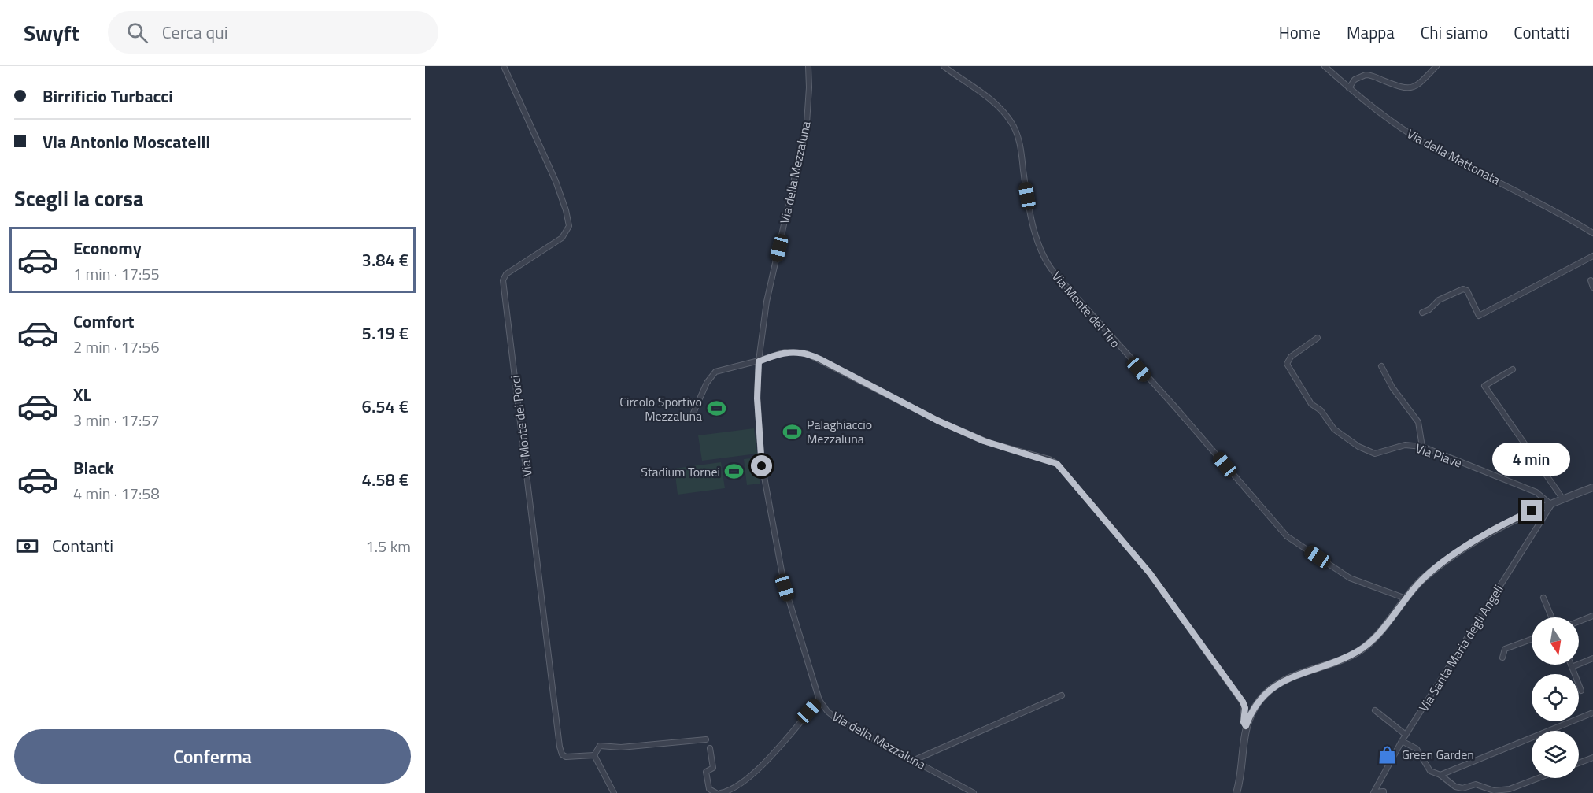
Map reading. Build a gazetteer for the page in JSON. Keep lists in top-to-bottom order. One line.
{"streets":{"street":["Via della Mattonata","Via della Mezzaluna","Via Monte del Tiro","Via Monte dei Porci","Via Piave","Via Santa Maria degli Angeli"]},"crossings":[["Via Piave","Via Santa Maria degli Angeli"]],"places":{"sports":["Circolo Sportivo Mezzaluna","Palaghiaccio Mezzaluna","Stadium Tornei"],"shop":["Green Garden"]},"north":"bottom","page":{"header":"Swyft","search":"Cerca qui","nav":["Home","Mappa","Chi siamo","Contatti"],"banner":["Birrificio Turbacci","Via Antonio Moscatelli"],"heading":"Scegli la corsa","list":[{"name":"Economy","note":"1 min · 17:55","value":"3.84 €"},{"name":"Comfort","note":"2 min · 17:56","value":"5.19 €"},{"name":"XL","note":"3 min · 17:57","value":"6.54 €"},{"name":"Black","note":"4 min · 17:58","value":"4.58 €"}],"bubble":"4 min","pay":["Contanti","1.5 km"],"buttons":"Conferma"}}
